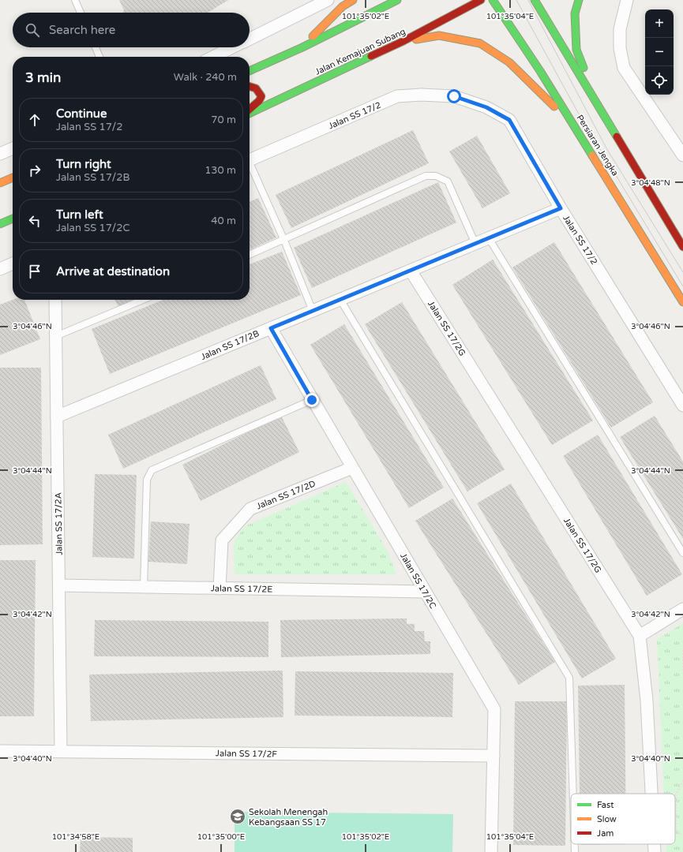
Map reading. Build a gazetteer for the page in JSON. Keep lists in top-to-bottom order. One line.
{"streets":{"main road":["Jalan Kemajuan Subang","Persiaran Jengka"],"street":["Jalan SS 17/2","Jalan SS 17/2G","Jalan SS 17/2B","Jalan SS 17/2D","Jalan SS 17/2A","Jalan SS 17/2C","Jalan SS 17/2E","Jalan SS 17/2F"]},"crossings":[["Jalan SS 17/2","Jalan SS 17/2B"],["Jalan SS 17/2G","Jalan SS 17/2B"],["Jalan SS 17/2B","Jalan SS 17/2A"],["Jalan SS 17/2B","Jalan SS 17/2C"],["Jalan SS 17/2D","Jalan SS 17/2C"],["Jalan SS 17/2D","Jalan SS 17/2E"],["Jalan SS 17/2A","Jalan SS 17/2E"],["Jalan SS 17/2A","Jalan SS 17/2F"],["Jalan SS 17/2C","Jalan SS 17/2E"],["Jalan SS 17/2C","Jalan SS 17/2F"]],"places":{"school or university":["Sekolah Menengah Kebangsaan SS 17"]},"legend":["Fast","Slow","Jam"],"page":{"map_buttons":["+","−"],"search":"Search here","heading":["3 min","Walk · 240 m"],"list":[["Continue","Jalan SS 17/2","70 m"],["Turn right","Jalan SS 17/2B","130 m"],["Turn left","Jalan SS 17/2C","40 m"],"Arrive at destination"]},"coordinates":["101°35'02\"E","101°35'04\"E","3°04'48\"N","3°04'46\"N","3°04'44\"N","3°04'42\"N","3°04'40\"N","101°34'58\"E","101°35'00\"E"]}
